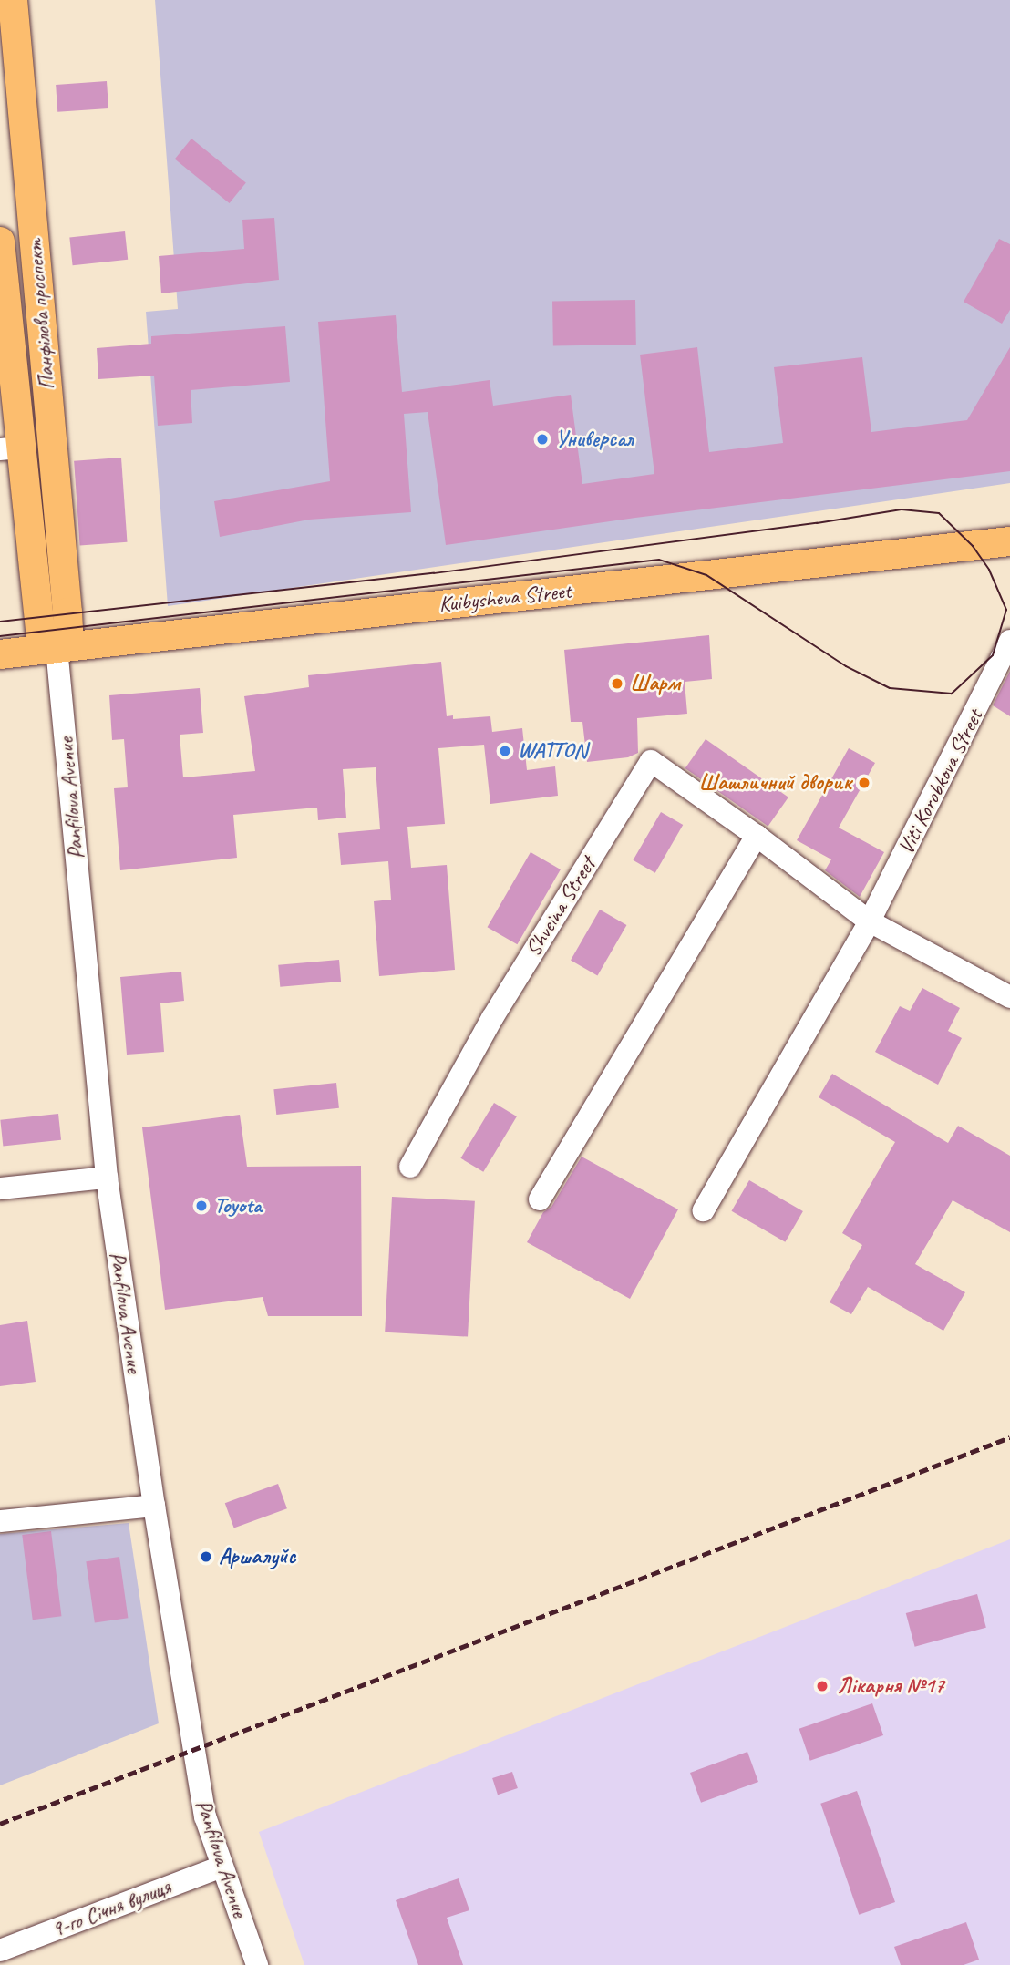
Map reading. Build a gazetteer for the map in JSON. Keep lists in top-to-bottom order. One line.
{"streets":{"main road":["Панфілова проспект","Kuibysheva Street"],"street":["Viti Korobkova Street","Panfilova Avenue","Shveina Street","9-го Січня вулиця"]},"crossings":[["Панфілова проспект","Kuibysheva Street"],["Панфілова проспект","Panfilova Avenue"],["Kuibysheva Street","Panfilova Avenue"],["Viti Korobkova Street","Shveina Street"],["Panfilova Avenue","9-го Січня вулиця"]],"places":["Универсал","Шарм","WATTON","Шашличний дворик","Toyota","Аршалуйс","Лікарня №17"]}
